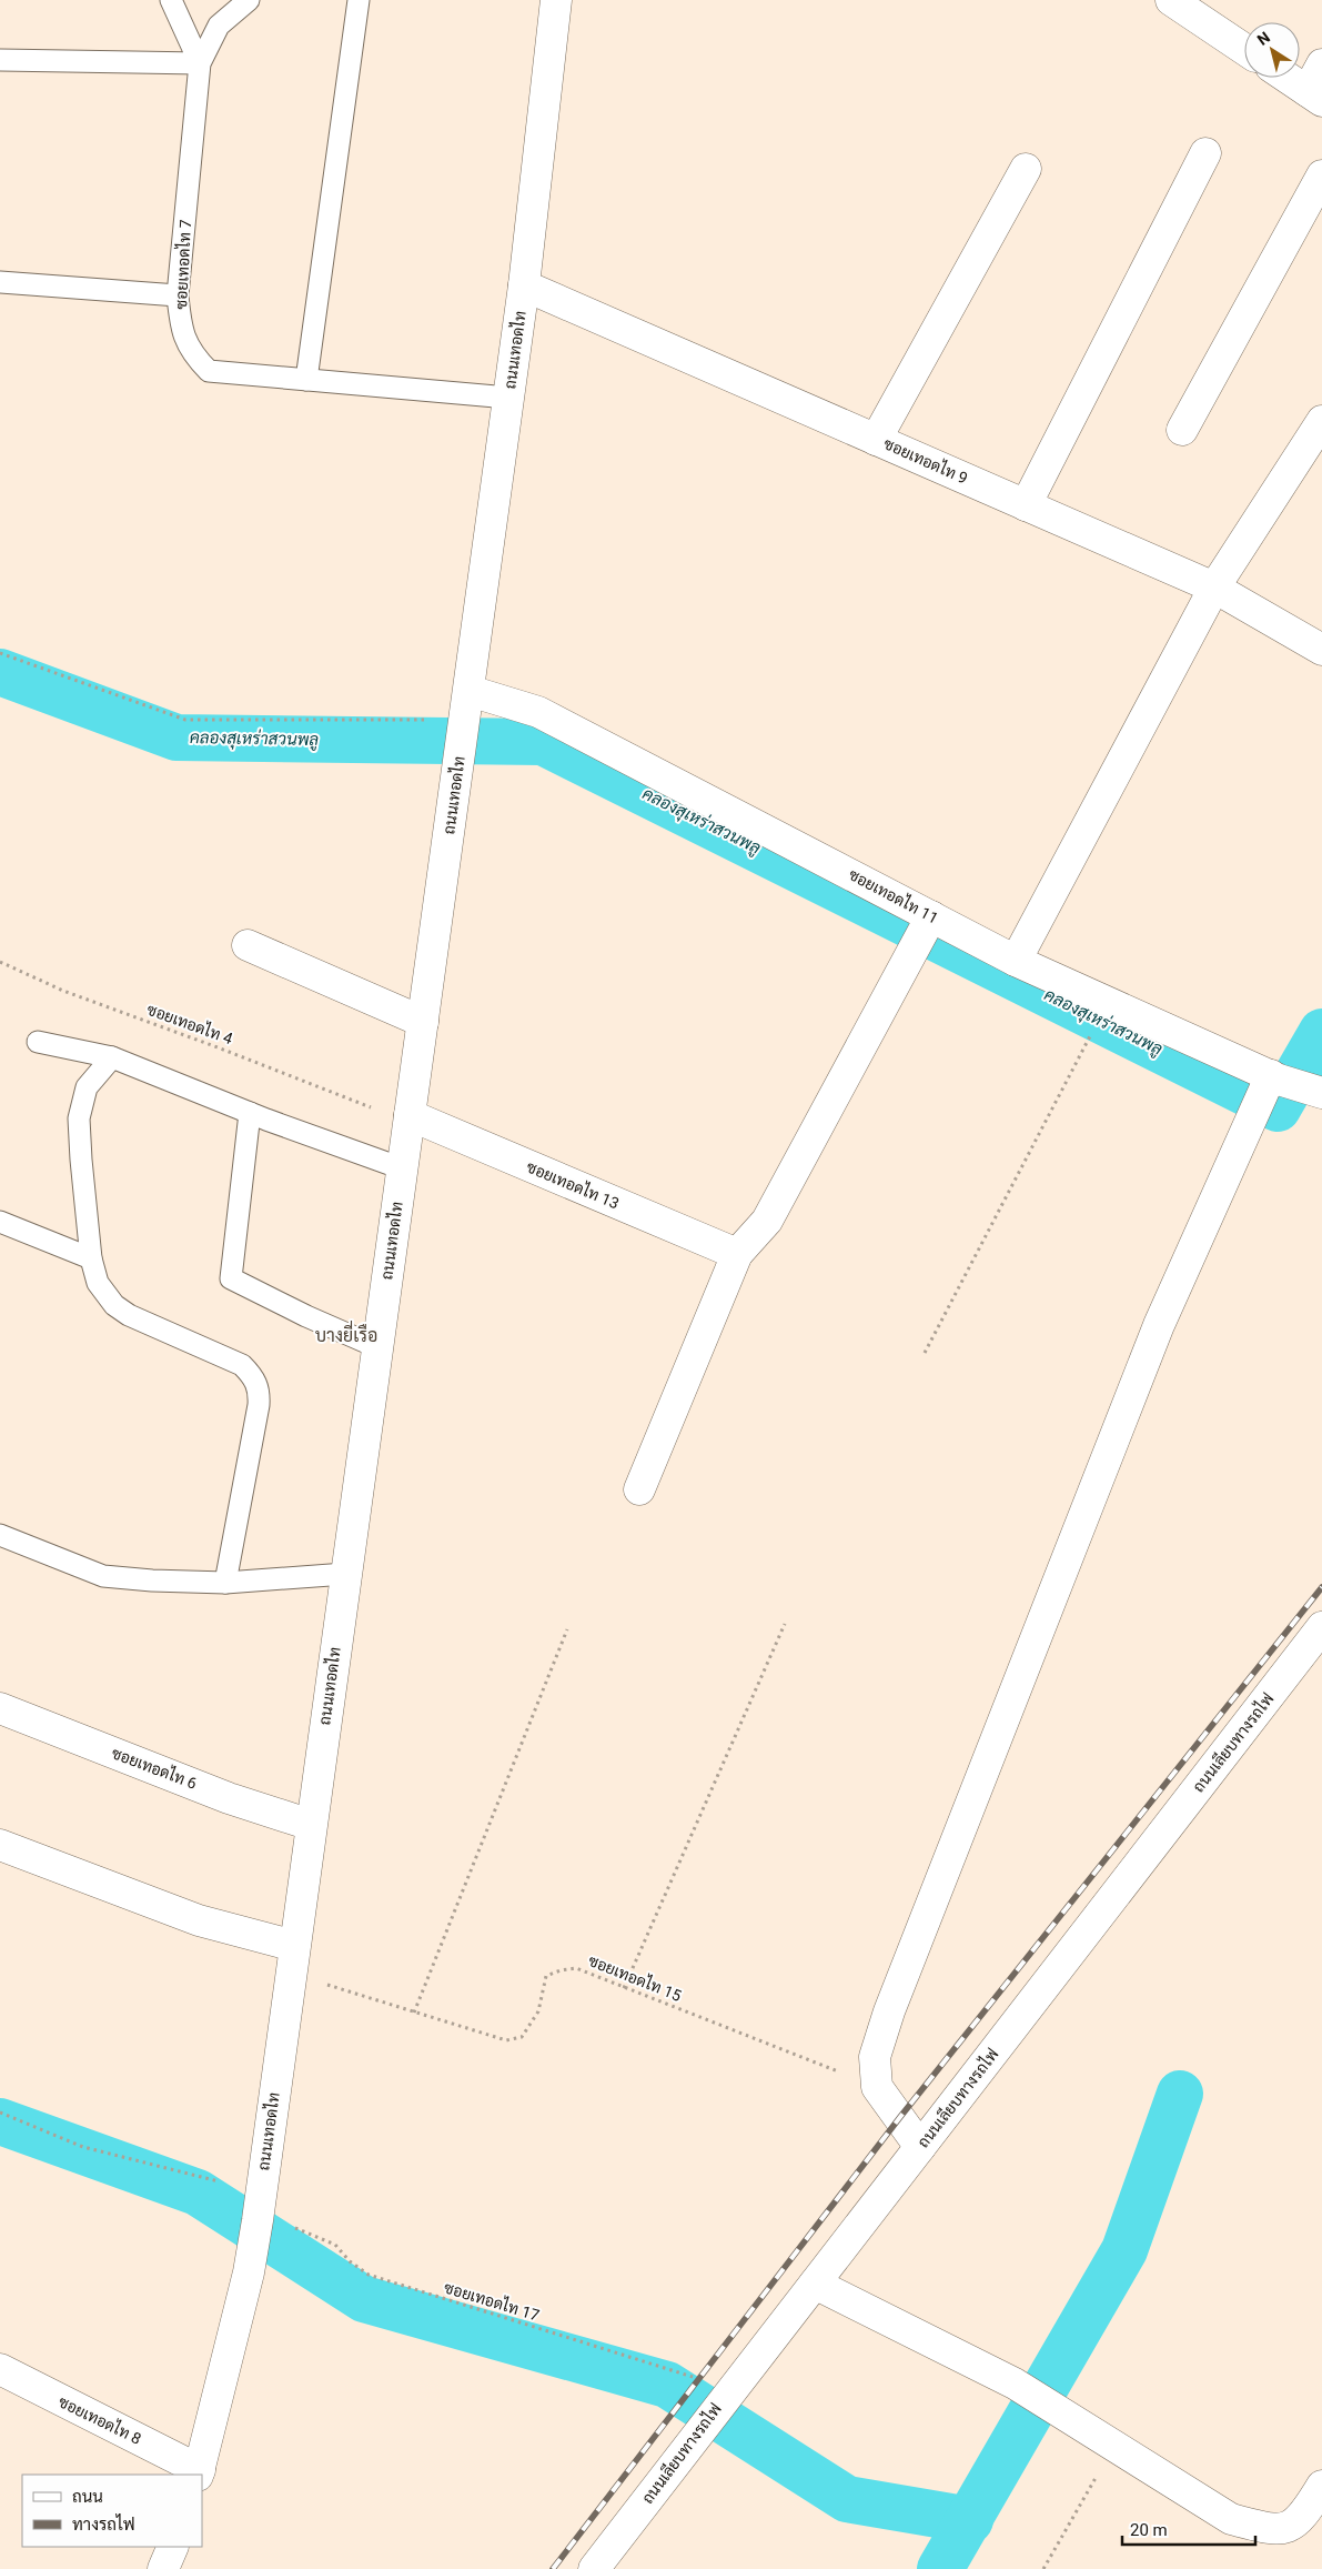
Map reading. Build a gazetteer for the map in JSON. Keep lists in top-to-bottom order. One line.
{"streets":{"street":["ถนนเทอดไท","ซอยเทอดไท 9","ซอยเทอดไท 11","ซอยเทอดไท 13","ถนนเลียบทางรถไฟ","ซอยเทอดไท 6","ซอยเทอดไท 8"],"lane":["ซอยเทอดไท 7"],"path":["ซอยเทอดไท 4","ซอยเทอดไท 15","ซอยเทอดไท 17"]},"crossings":[["ซอยเทอดไท 7","ถนนเทอดไท"],["ถนนเทอดไท","ซอยเทอดไท 9"],["ถนนเทอดไท","ซอยเทอดไท 11"],["ถนนเทอดไท","ซอยเทอดไท 13"],["ถนนเทอดไท","ซอยเทอดไท 6"],["ถนนเทอดไท","ซอยเทอดไท 15"],["ถนนเทอดไท","ซอยเทอดไท 8"]],"districts":["บางยี่เรือ"],"water":["คลองสุเหร่าสวนพลู"],"legend":["ถนน","ทางรถไฟ"],"scale_bar":"20 m","north":"top left"}
